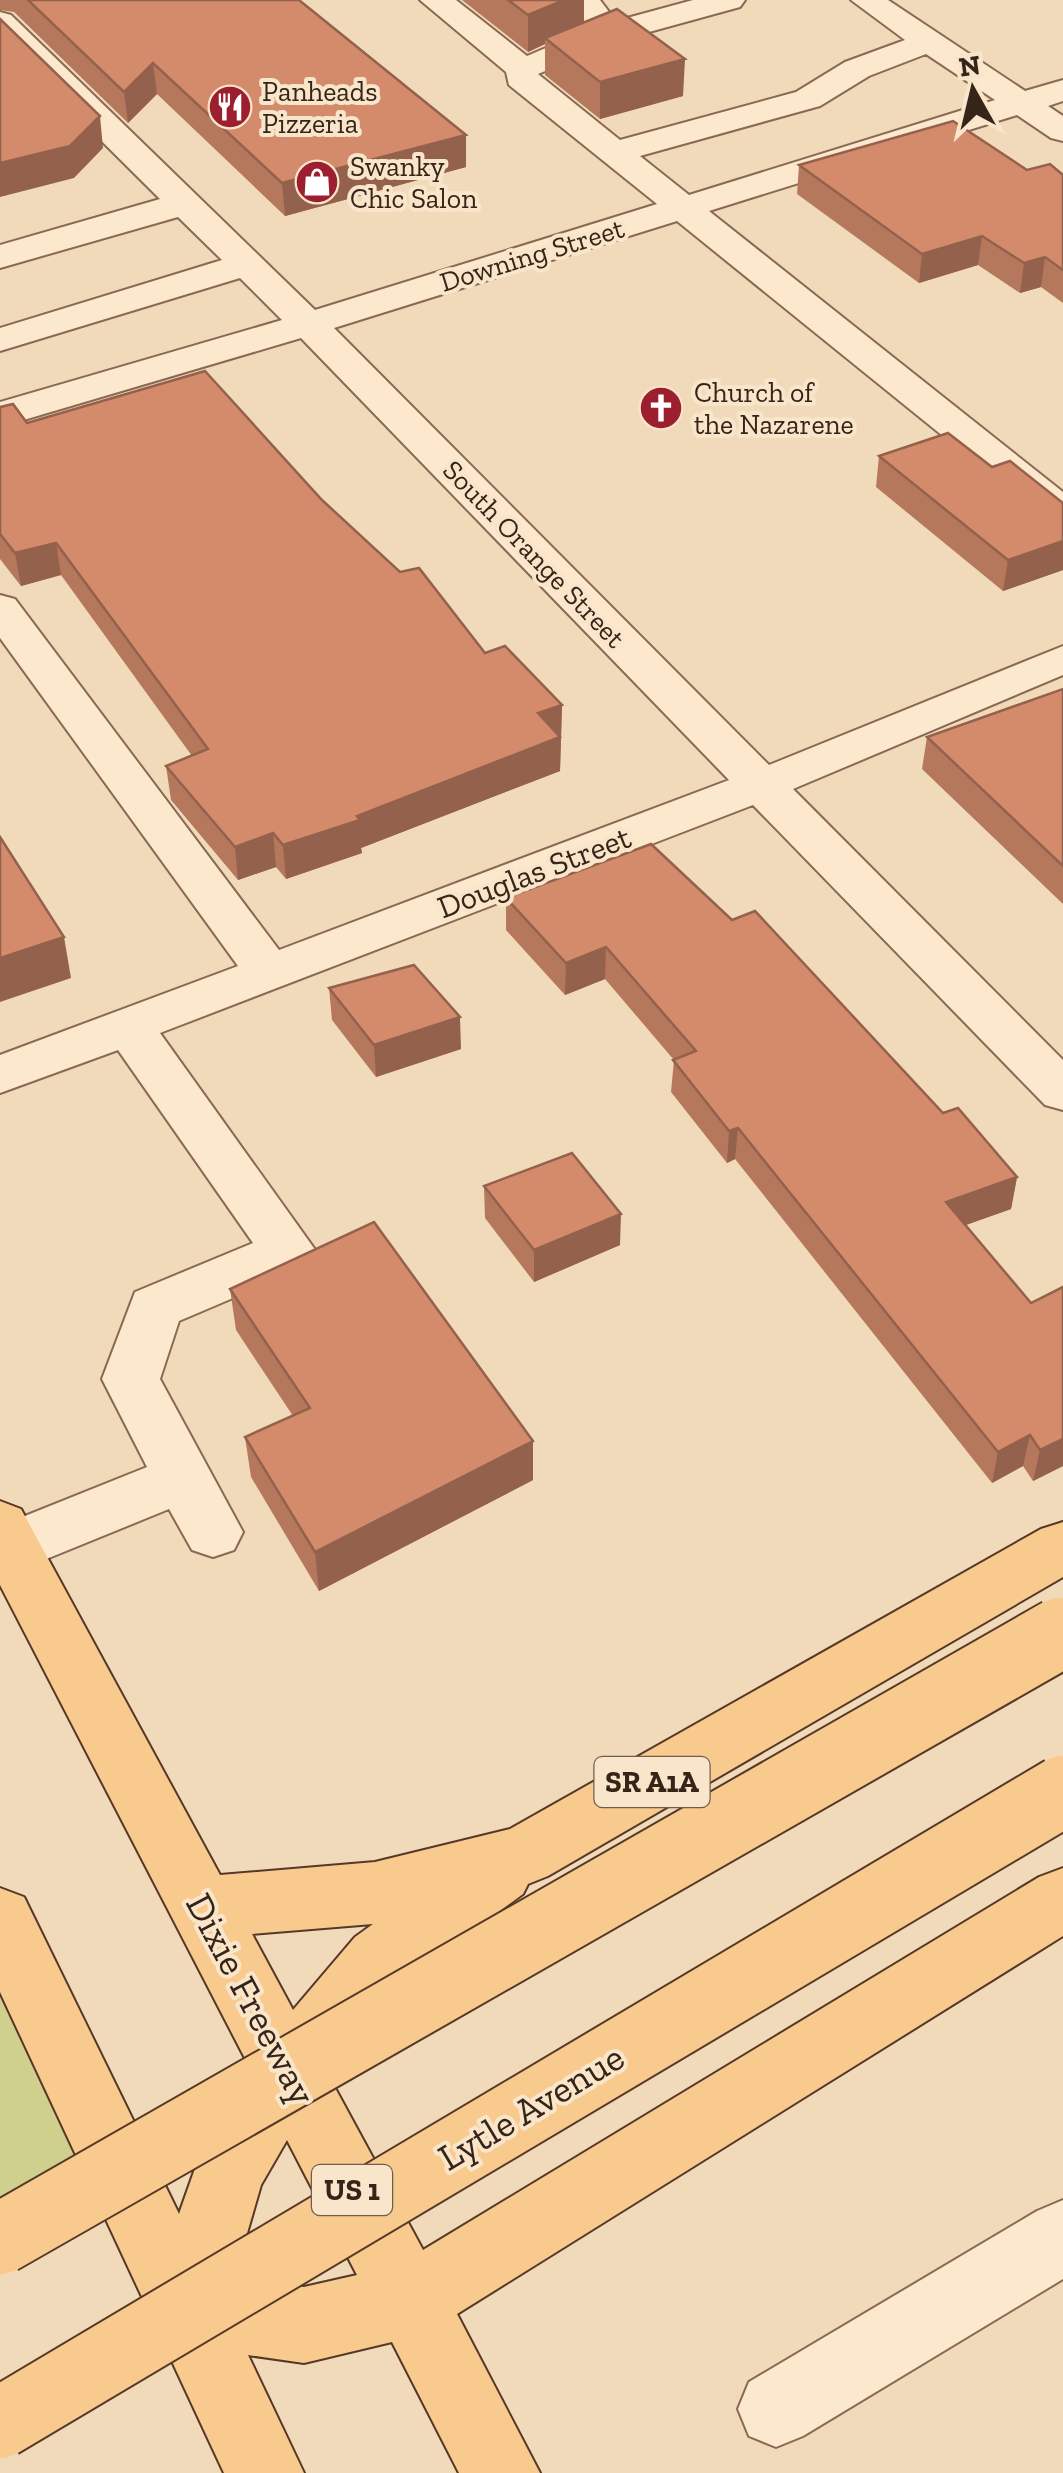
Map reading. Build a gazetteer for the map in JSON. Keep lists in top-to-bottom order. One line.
{"streets":{"main road":["SR A1A","Dixie Freeway","Lytle Avenue","US 1"],"street":["Downing Street","South Orange Street","Douglas Street"]},"crossings":[["Downing Street","South Orange Street"],["South Orange Street","Douglas Street"],["SR A1A","Dixie Freeway"]],"places":{"restaurant":["Panheads Pizzeria"],"shop":["Swanky Chic Salon"],"church":["Church of the Nazarene"]},"north":"top"}
